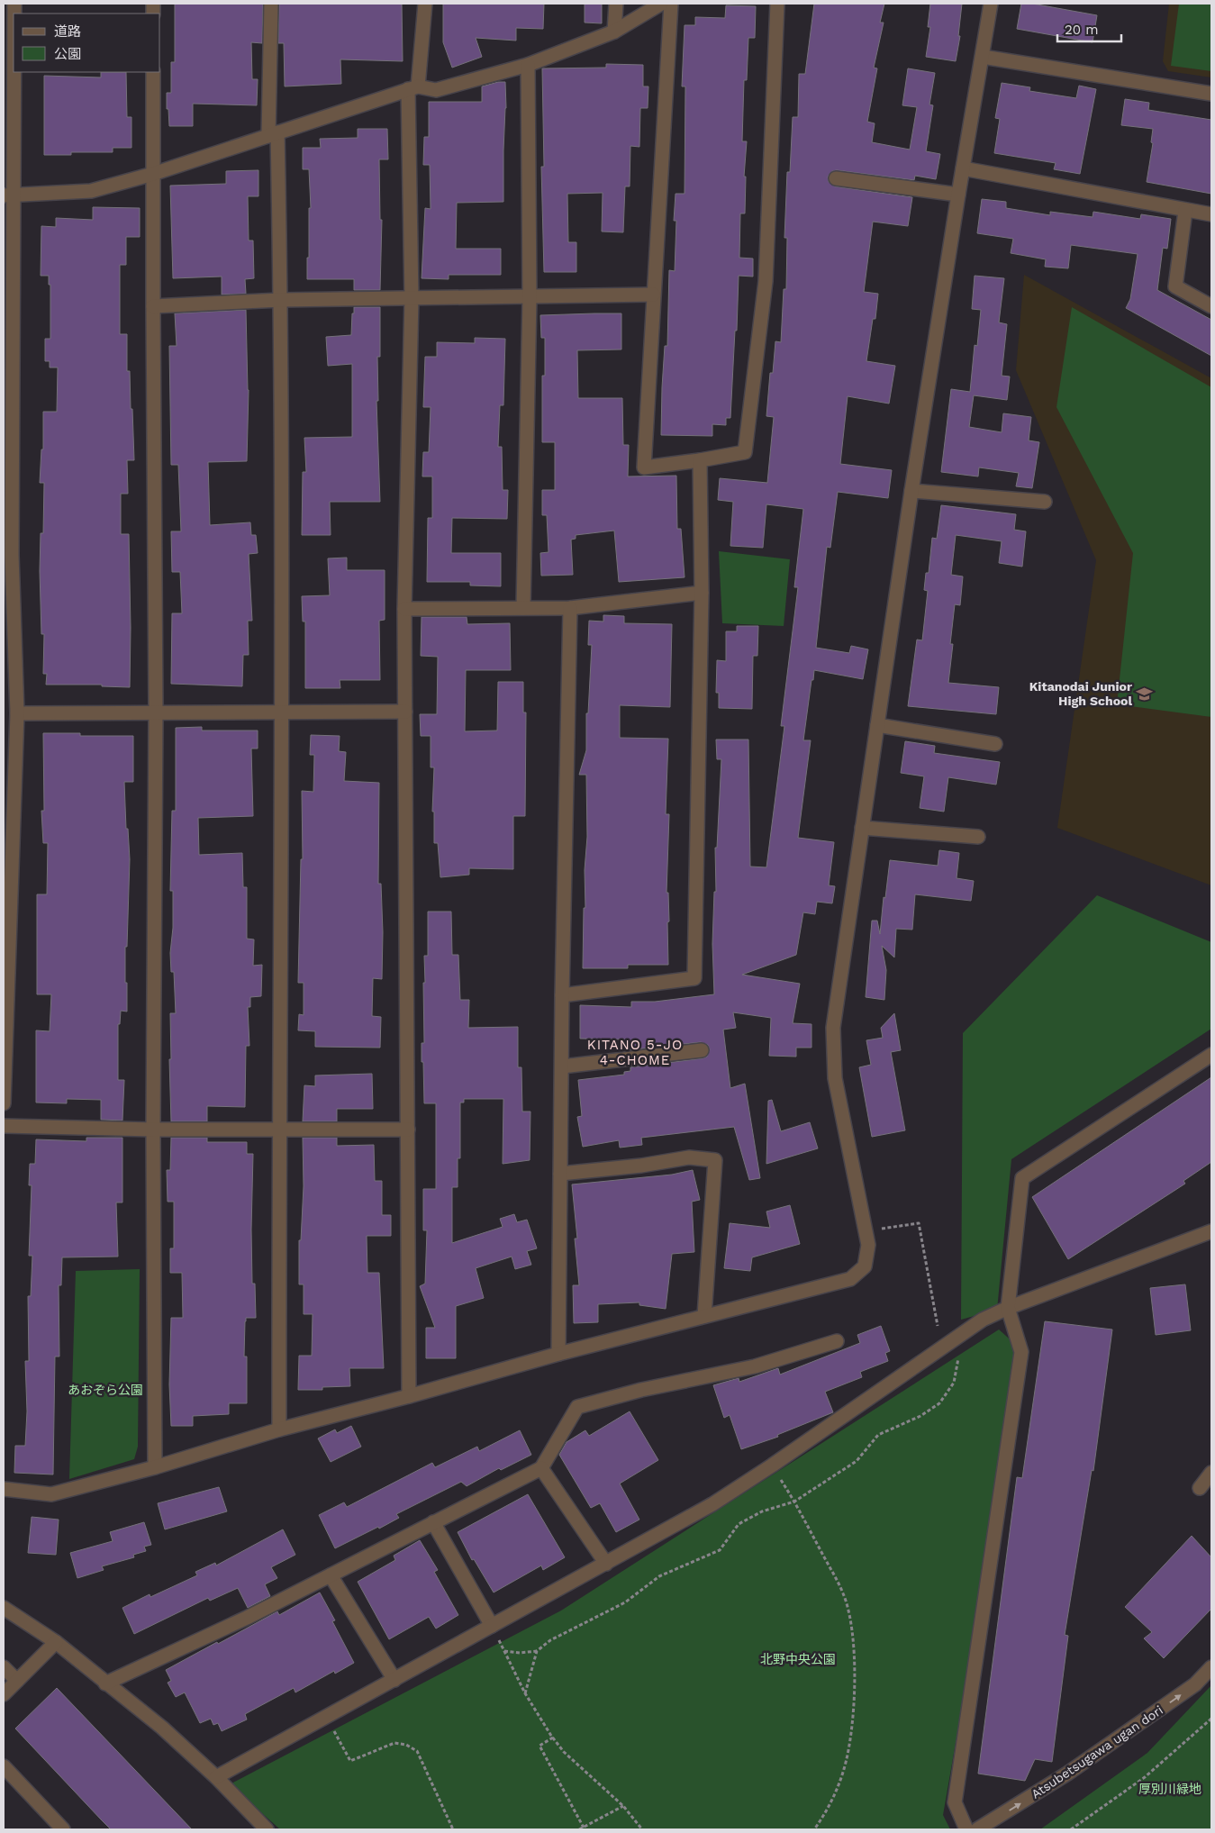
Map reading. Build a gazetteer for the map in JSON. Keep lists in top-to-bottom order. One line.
{"streets":{"street":["Atsubetsugawa ugan dori"]},"one_way":["Atsubetsugawa ugan dori"],"districts":["KITANO 5-JO 4-CHOME"],"parks":["あおぞら公園","北野中央公園","厚別川緑地"],"places":{"school or university":["Kitanodai Junior High School"]},"legend":["道路","公園"],"scale_bar":"20 m"}
